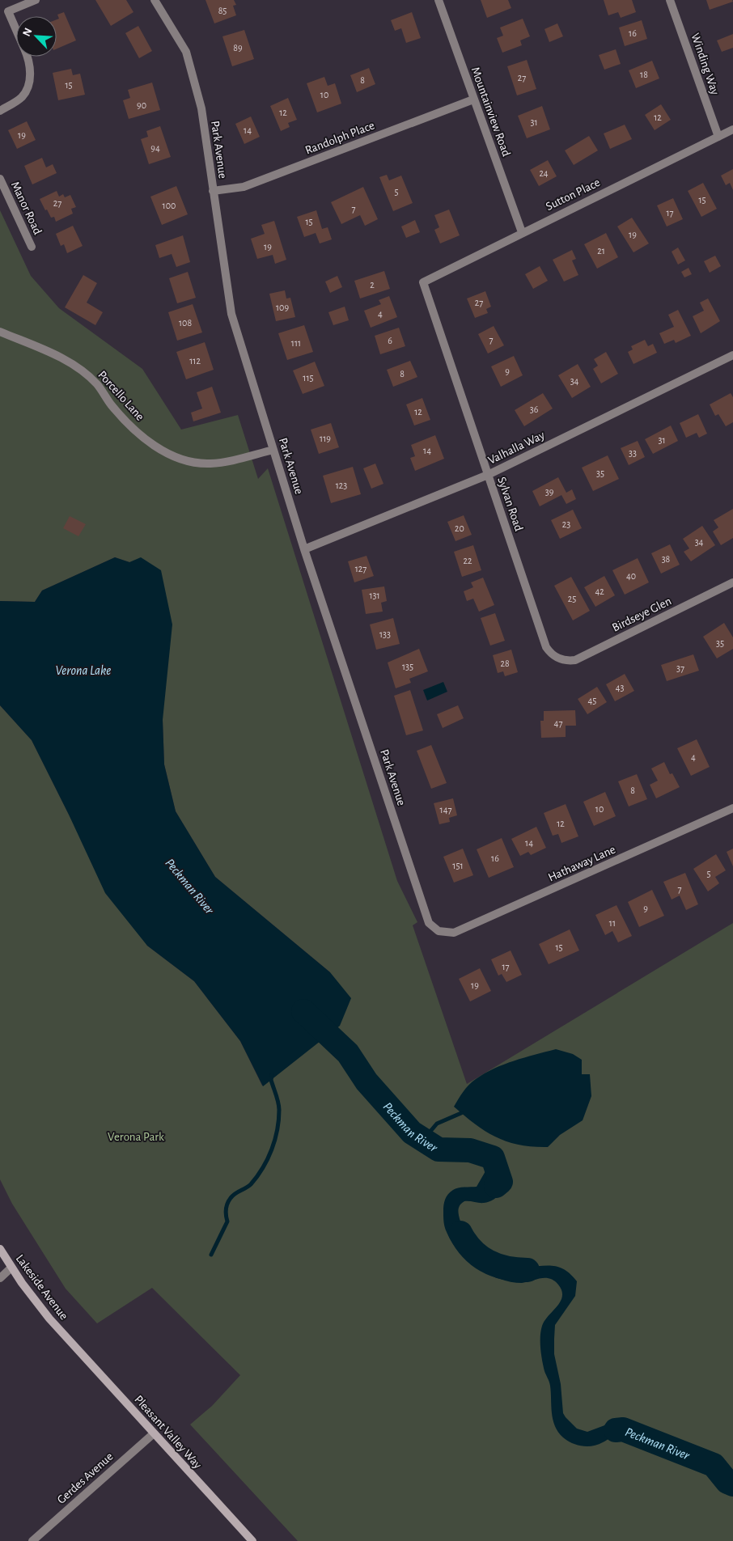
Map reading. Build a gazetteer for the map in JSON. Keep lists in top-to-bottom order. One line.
{"streets":{"main road":["Lakeside Avenue","Pleasant Valley Way"],"street":["Winding Way","Mountainview Road","Randolph Place","Park Avenue","Sutton Place","Manor Road","Porcello Lane","Valhalla Way","Sylvan Road","Birdseye Glen","Hathaway Lane","Gerdes Avenue"]},"crossings":[["Winding Way","Sutton Place"],["Mountainview Road","Randolph Place"],["Mountainview Road","Sutton Place"],["Randolph Place","Park Avenue"],["Park Avenue","Porcello Lane"],["Park Avenue","Valhalla Way"],["Park Avenue","Hathaway Lane"],["Sutton Place","Sylvan Road"],["Valhalla Way","Sylvan Road"],["Sylvan Road","Birdseye Glen"],["Lakeside Avenue","Pleasant Valley Way"],["Pleasant Valley Way","Gerdes Avenue"]],"water":["Verona Lake","Peckman River"],"parks":["Verona Park"],"house_numbers":["85","16","89","18","27","8","15","10","90","12","12","31","14","19","94","24","5","15","27","100","7","17","15","19","19","21","2","27","109","4","108","7","6","111","112","9","8","115","34","36","12","119","31","14","33","35","123","39","23","20","34","38","22","127","40","42","131","25","133","35","28","135","37","43","45","47","4","8","10","147","12","14","16","151","5","7","9","11","15","17","19"],"north":"top left"}
